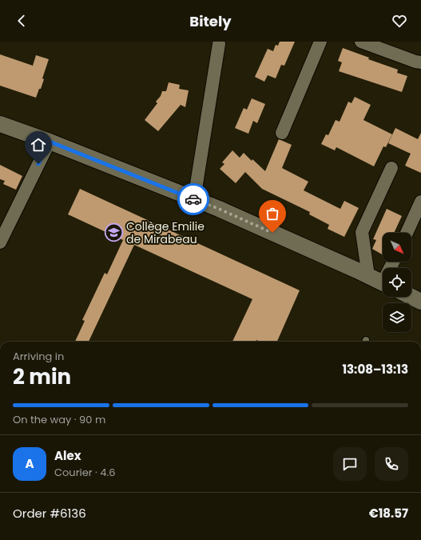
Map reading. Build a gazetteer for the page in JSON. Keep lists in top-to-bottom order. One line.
{"places":{"school or university":["Collège Emilie de Mirabeau"]},"north":"bottom right","page":{"header":"Bitely","heading":["2 min","Arriving in","13:08–13:13"],"panel":["Alex","Courier · 4.6","Order #6136","€18.57"],"bar":"On the way · 90 m","round":"A"}}
